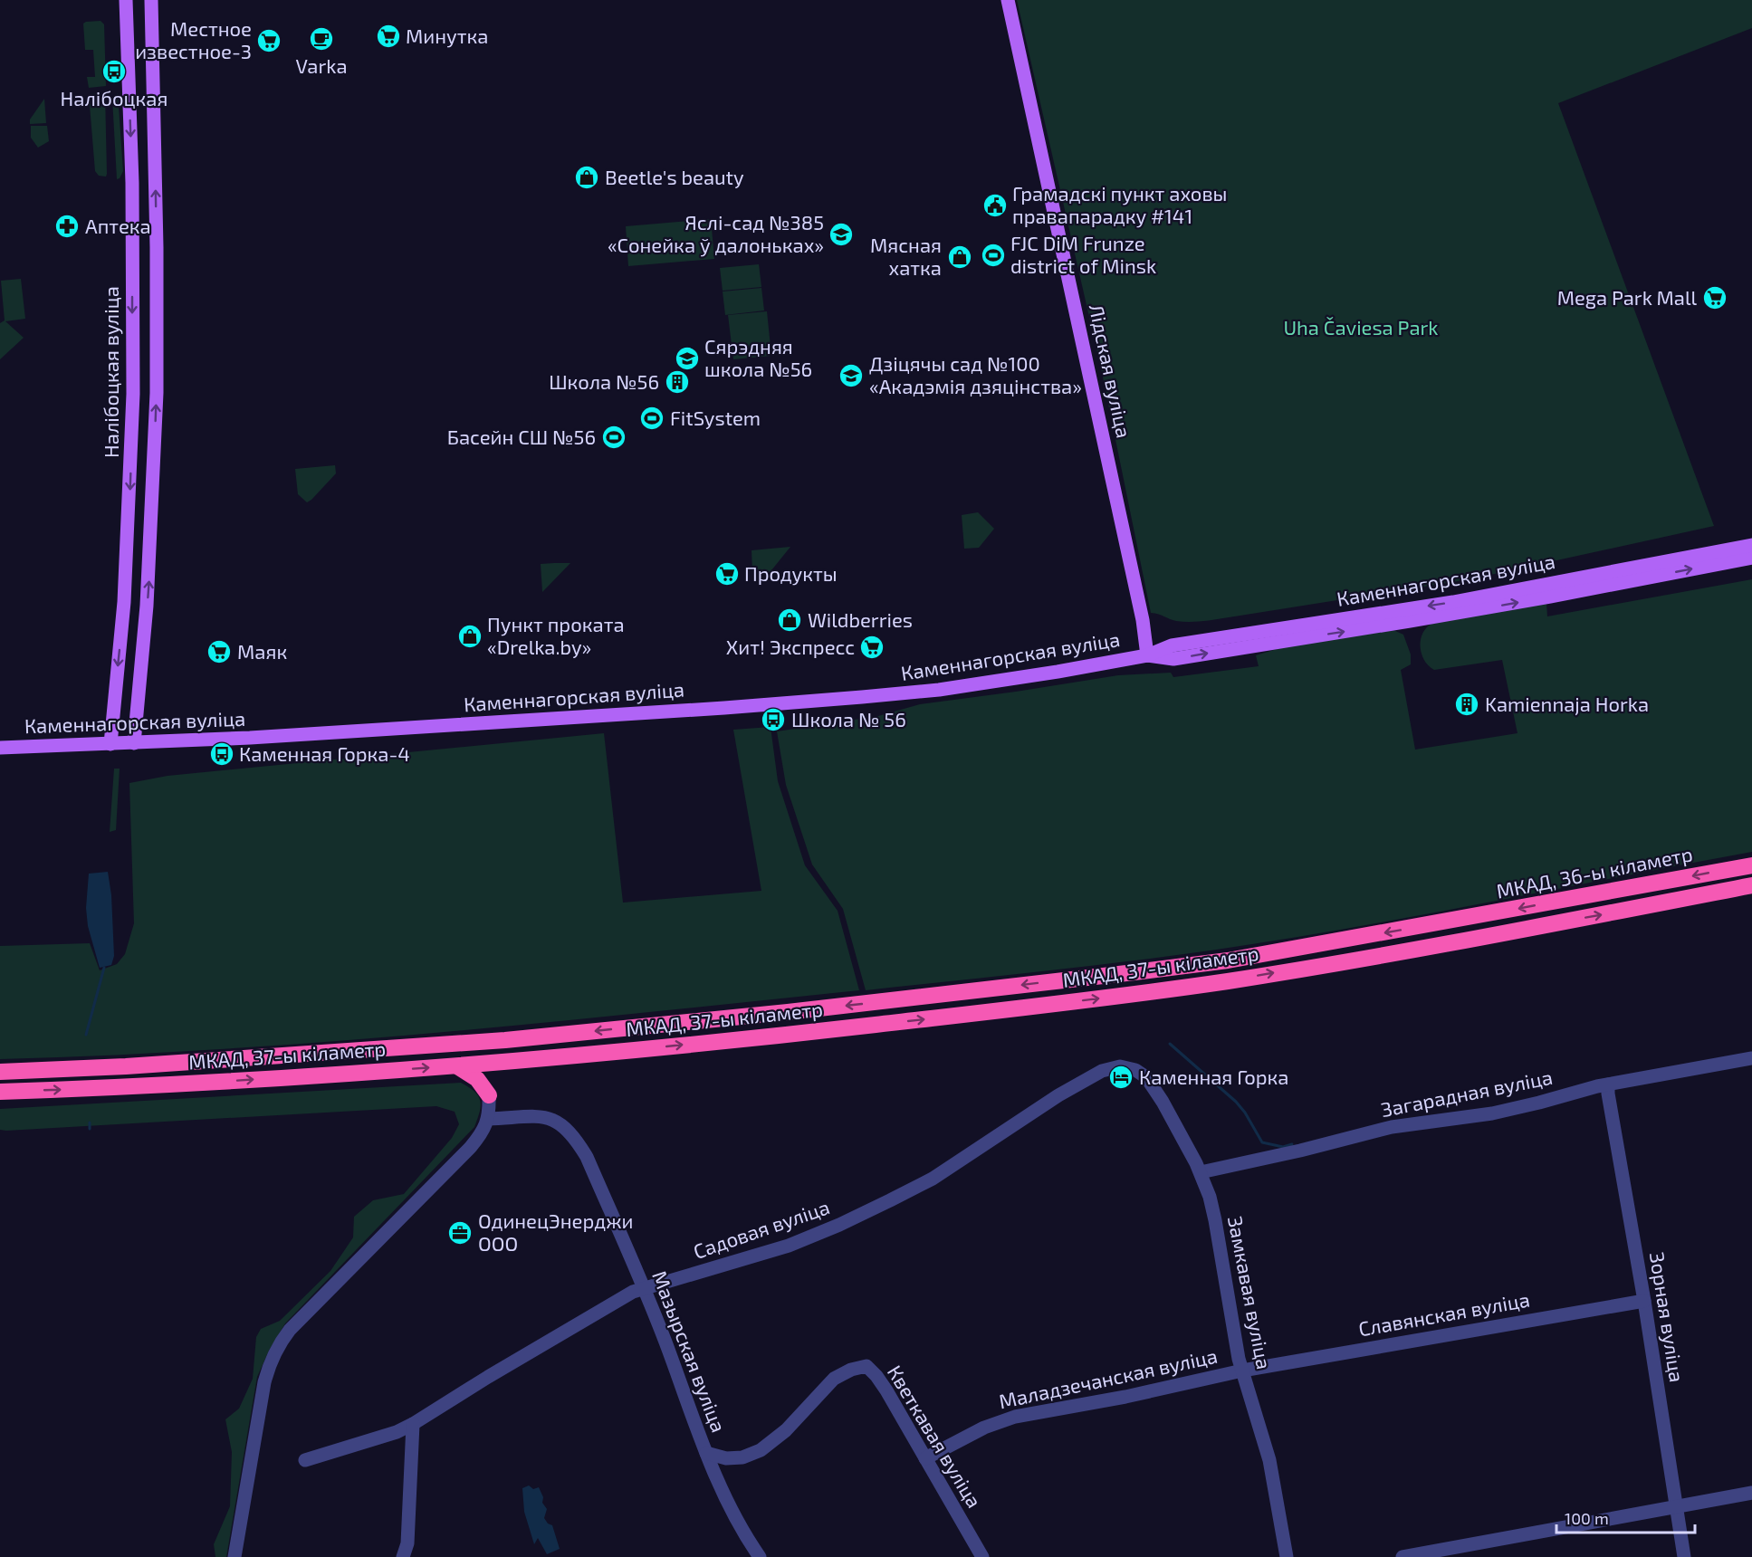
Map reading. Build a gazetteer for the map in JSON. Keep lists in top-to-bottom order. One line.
{"streets":{"highway":["МКАД, 36-ы кіламетр","МКАД, 37-ы кіламетр"],"main road":["Лідская вуліца","Налібоцкая вуліца","Каменнагорская вуліца"],"street":["Загарадная вуліца","Садовая вуліца","Замкавая вуліца","Славянская вуліца","Зорная вуліца","Мазырская вуліца","Маладзечанская вуліца","Кветкавая вуліца"]},"crossings":[["Лідская вуліца","Каменнагорская вуліца"],["Налібоцкая вуліца","Каменнагорская вуліца"],["МКАД, 36-ы кіламетр","МКАД, 37-ы кіламетр"],["Загарадная вуліца","Замкавая вуліца"],["Загарадная вуліца","Зорная вуліца"],["Садовая вуліца","Замкавая вуліца"],["Садовая вуліца","Мазырская вуліца"],["Замкавая вуліца","Славянская вуліца"],["Замкавая вуліца","Маладзечанская вуліца"],["Славянская вуліца","Зорная вуліца"],["Славянская вуліца","Маладзечанская вуліца"],["Мазырская вуліца","Кветкавая вуліца"],["Маладзечанская вуліца","Кветкавая вуліца"]],"parks":["Uha Čaviesa Park"],"places":{"supermarket":["Минутка","Местное известное-3","Mega Park Mall","Продукты","Хит! Экспресс","Маяк"],"cafe":["Varka"],"bus stop":["Налібоцкая","Школа № 56","Каменная Горка-4"],"shop":["Beetle's beauty","Мясная хатка","Wildberries","Пункт проката «Drelka.by»"],"public building":["Грамадскі пункт аховы правапарадку #141"],"pharmacy":["Аптека"],"school or university":["Яслі-сад №385 «Сонейка ў далоньках»","Сярэдняя школа №56","Дзіцячы сад №100 «Акадэмія дзяцінства»"],"sports":["FJC DiM Frunze district of Minsk","FitSystem","Басейн СШ №56"],"building":["Школа №56","Kamiennaja Horka"],"hotel":["Каменная Горка"],"office":["ОдинецЭнерджи ООО"]},"scale_bar":"100 m"}
